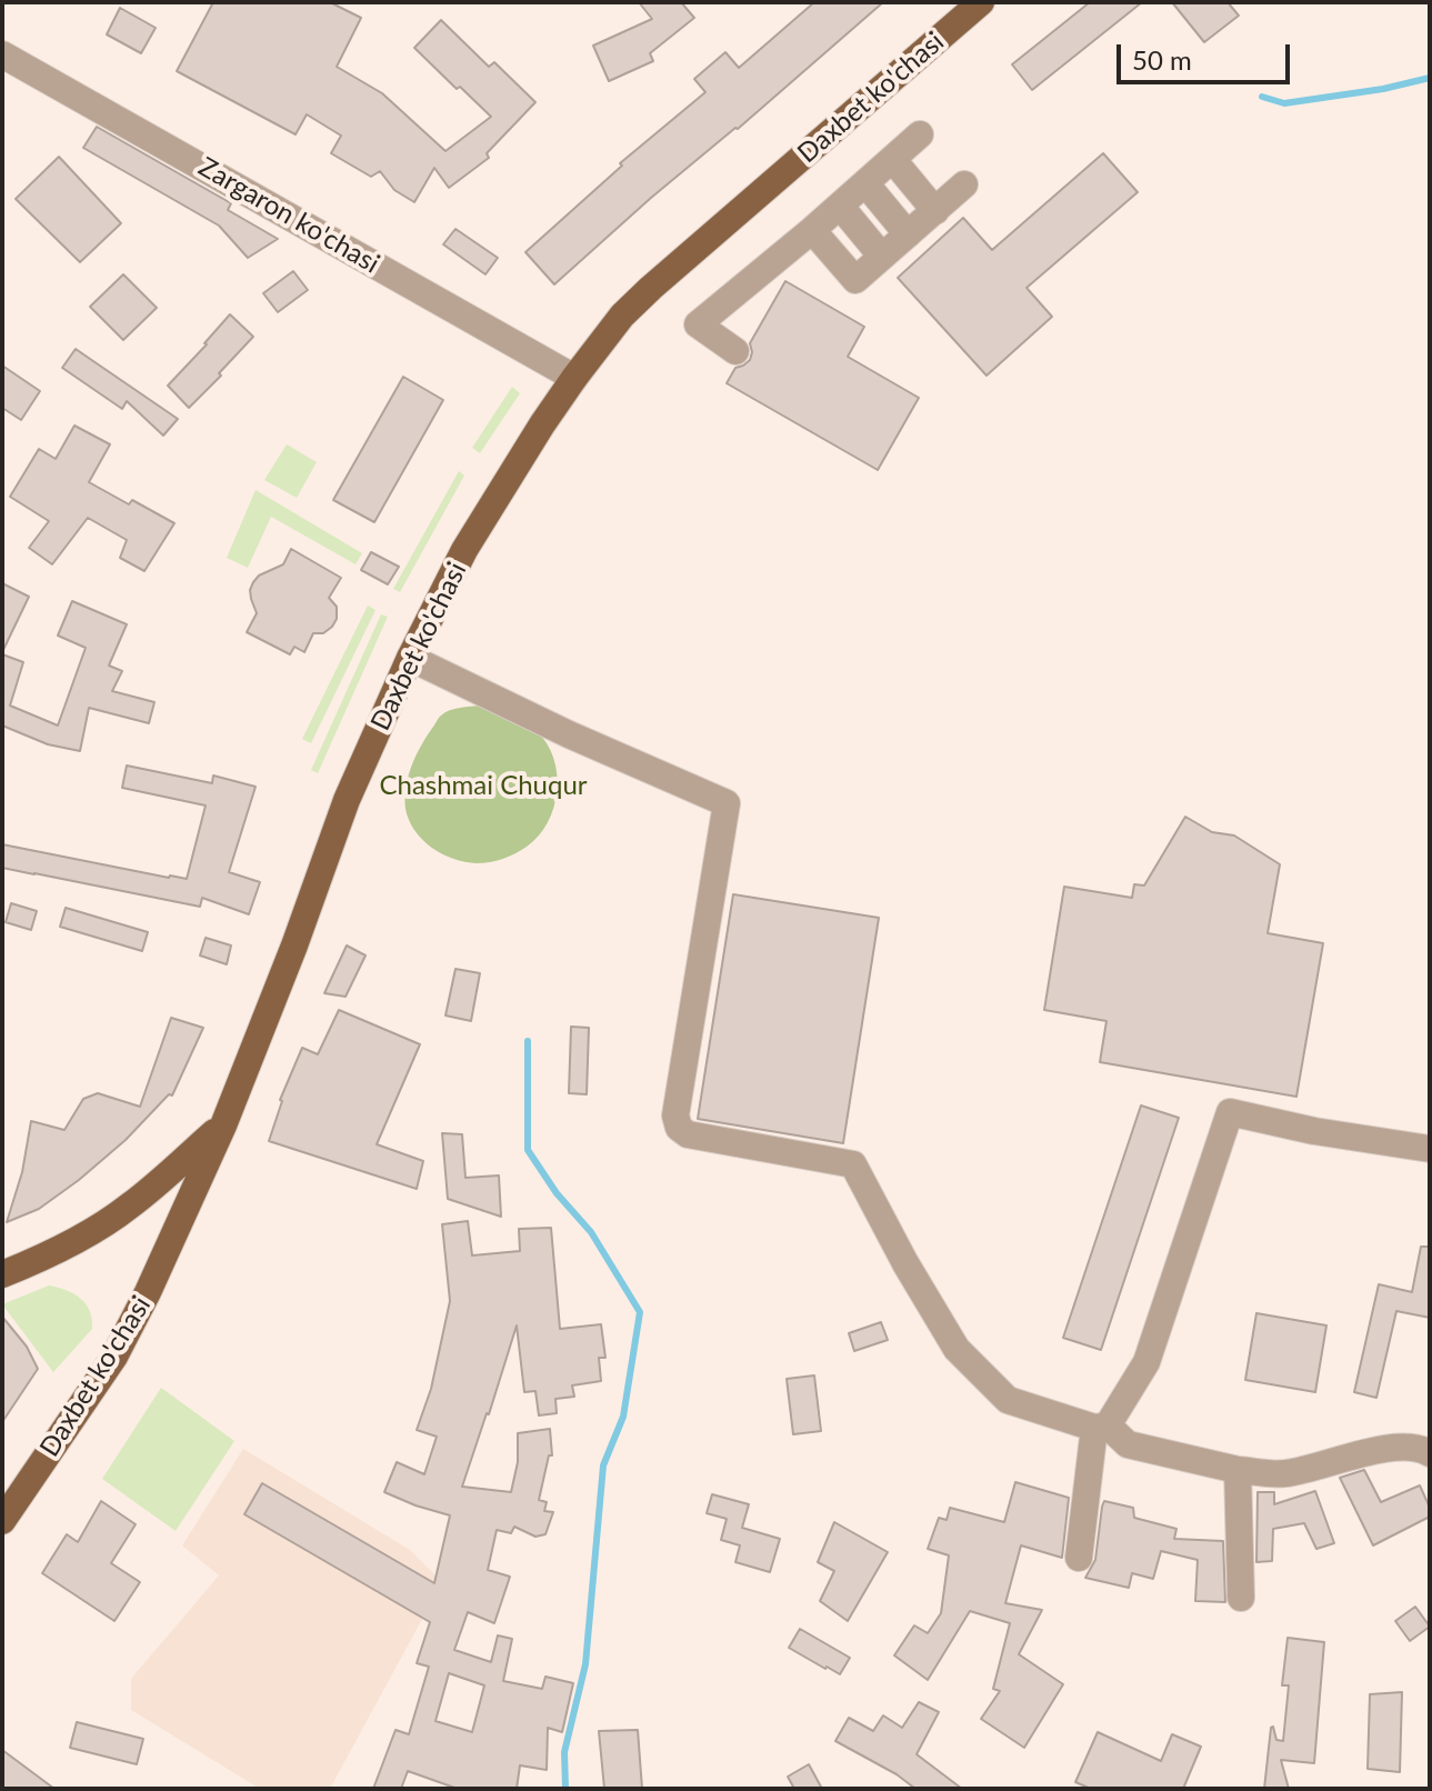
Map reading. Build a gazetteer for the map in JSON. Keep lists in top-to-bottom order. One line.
{"streets":{"main road":["Daxbet ko'chasi"],"street":["Zargaron ko'chasi"]},"crossings":[["Daxbet ko'chasi","Zargaron ko'chasi"]],"parks":["Chashmai Chuqur"],"scale_bar":"50 m"}
